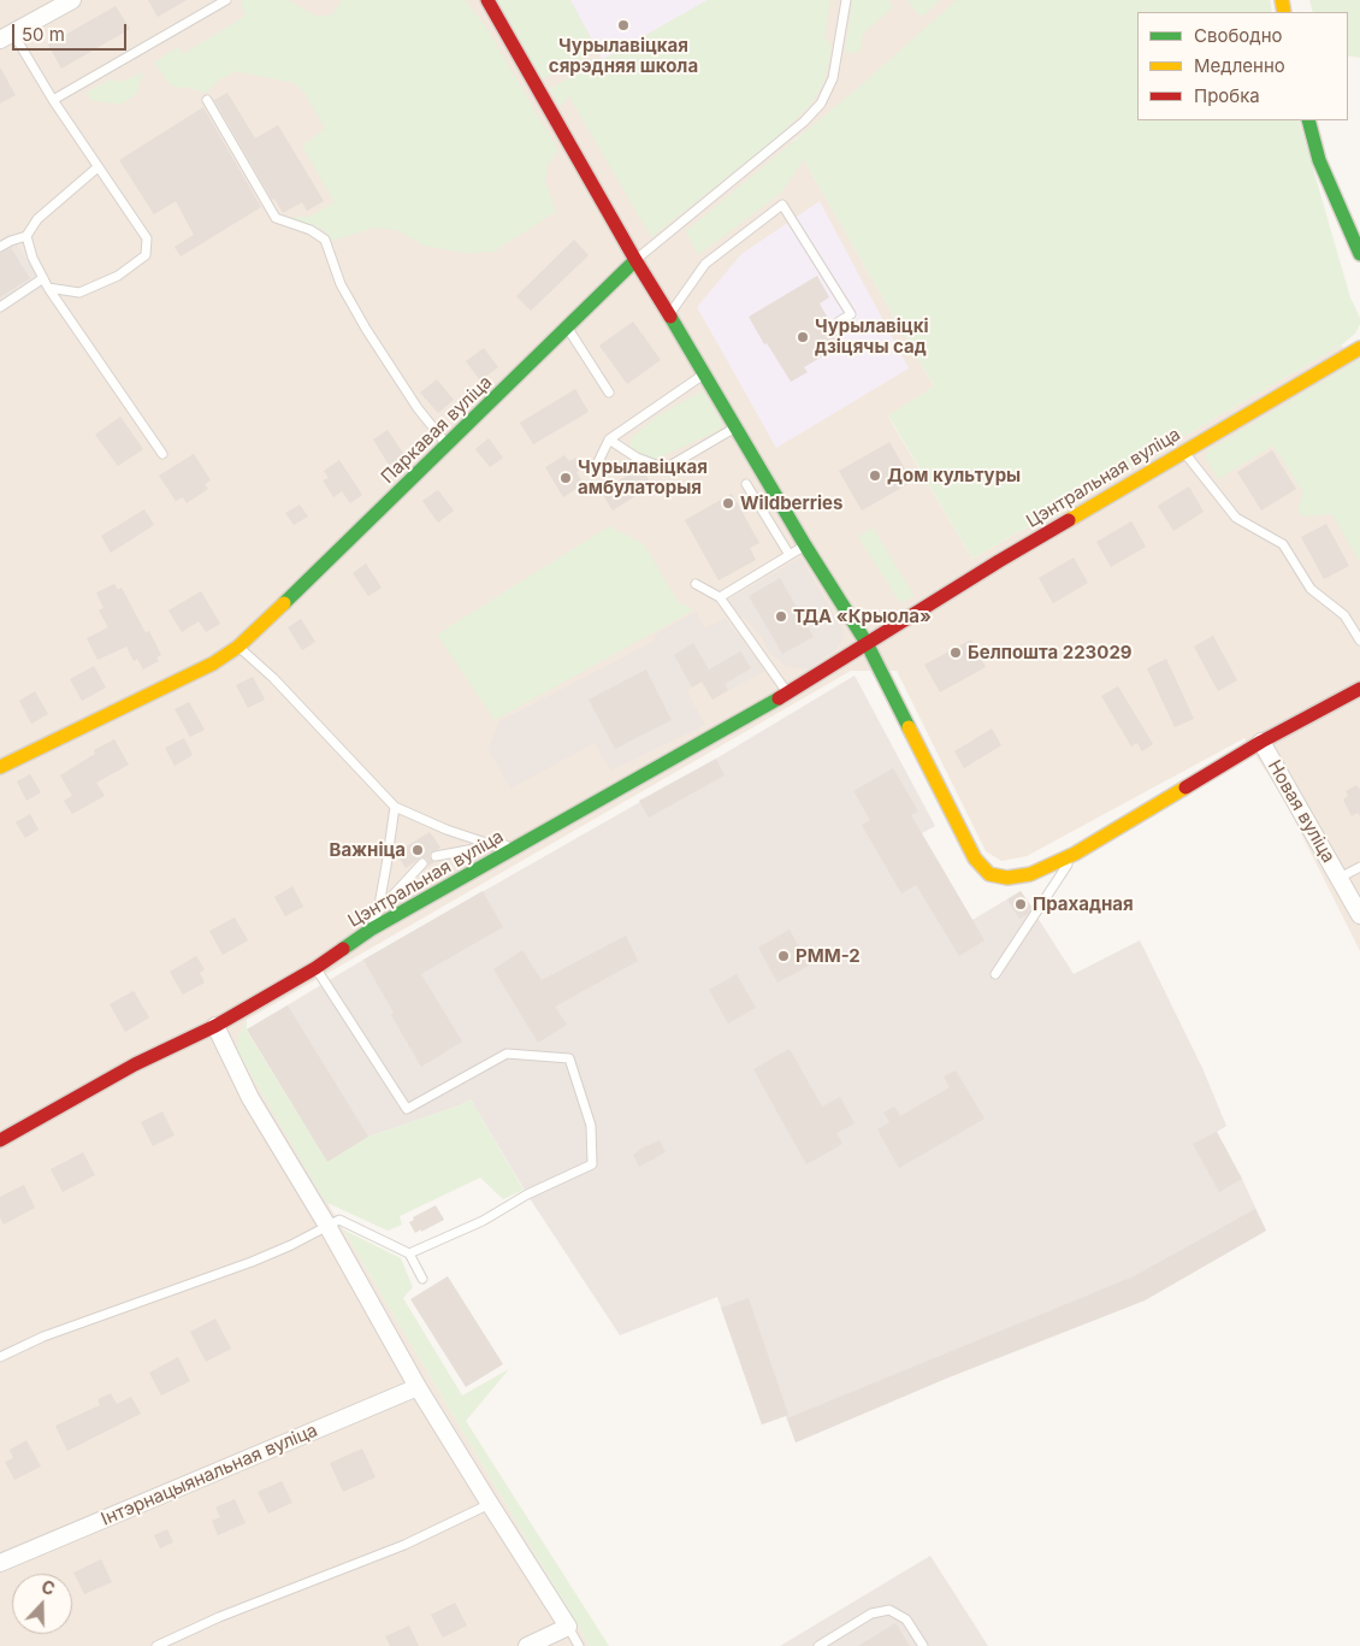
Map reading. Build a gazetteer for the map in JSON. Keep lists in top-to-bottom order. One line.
{"streets":{"street":["Паркавая вуліца","Цэнтральная вуліца","Новая вуліца","Інтэрнацыянальная вуліца"]},"places":["Чурылавіцкая сярэдняя школа","Чурылавіцкі дзіцячы сад","Дом культуры","Чурылавіцкая амбулаторыя","Wildberries","ТДА «Крыола»","Белпошта 223029","Важніца","Прахадная","РММ-2"],"legend":["Свободно","Медленно","Пробка"],"scale_bar":"50 m","north":"top"}
